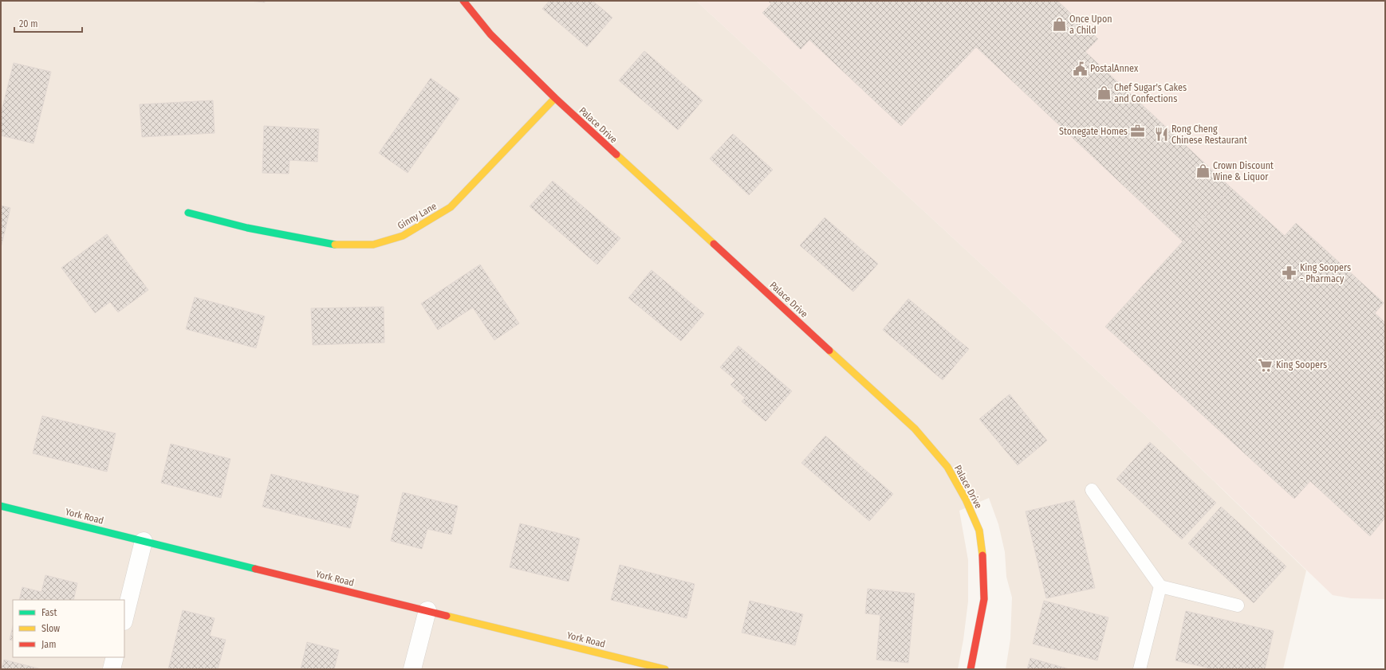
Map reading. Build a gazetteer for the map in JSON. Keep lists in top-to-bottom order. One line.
{"streets":{"street":["Palace Drive","Ginny Lane","York Road"]},"crossings":[["Palace Drive","Ginny Lane"]],"places":{"shop":["Once Upon a Child","Chef Sugar's Cakes and Confections","Crown Discount Wine & Liquor"],"public building":["PostalAnnex"],"office":["Stonegate Homes"],"restaurant":["Rong Cheng Chinese Restaurant"],"pharmacy":["King Soopers - Pharmacy"],"supermarket":["King Soopers"]},"legend":["Fast","Slow","Jam"],"scale_bar":"20 m"}
